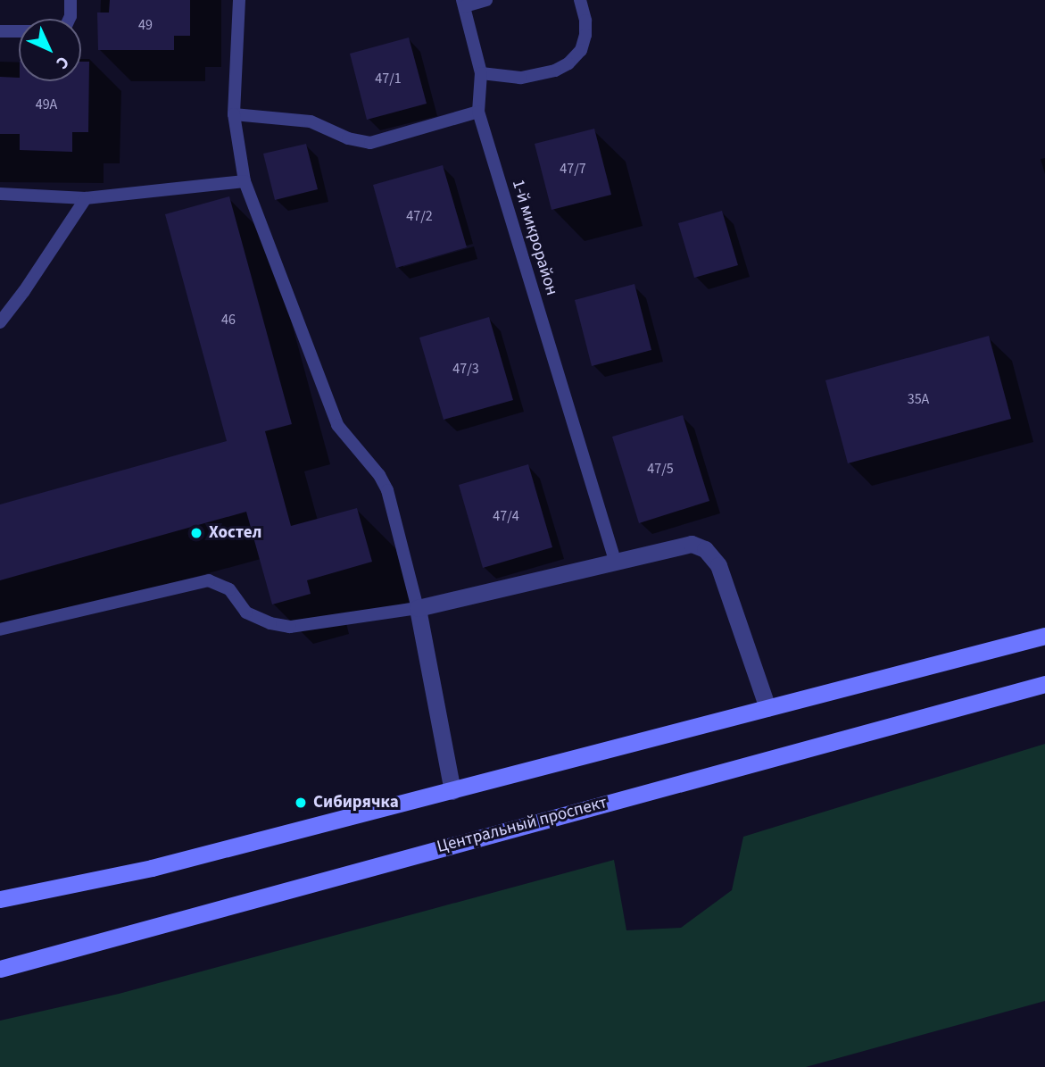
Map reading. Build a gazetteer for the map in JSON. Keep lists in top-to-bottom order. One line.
{"streets":{"main road":["Центральный проспект"],"lane":["1-й микрорайон"]},"places":["Хостел","Сибирячка"],"house_numbers":["49","47/1","49А","47/7","47/2","46","47/3","35А","47/5","47/4"],"north":"bottom right"}
